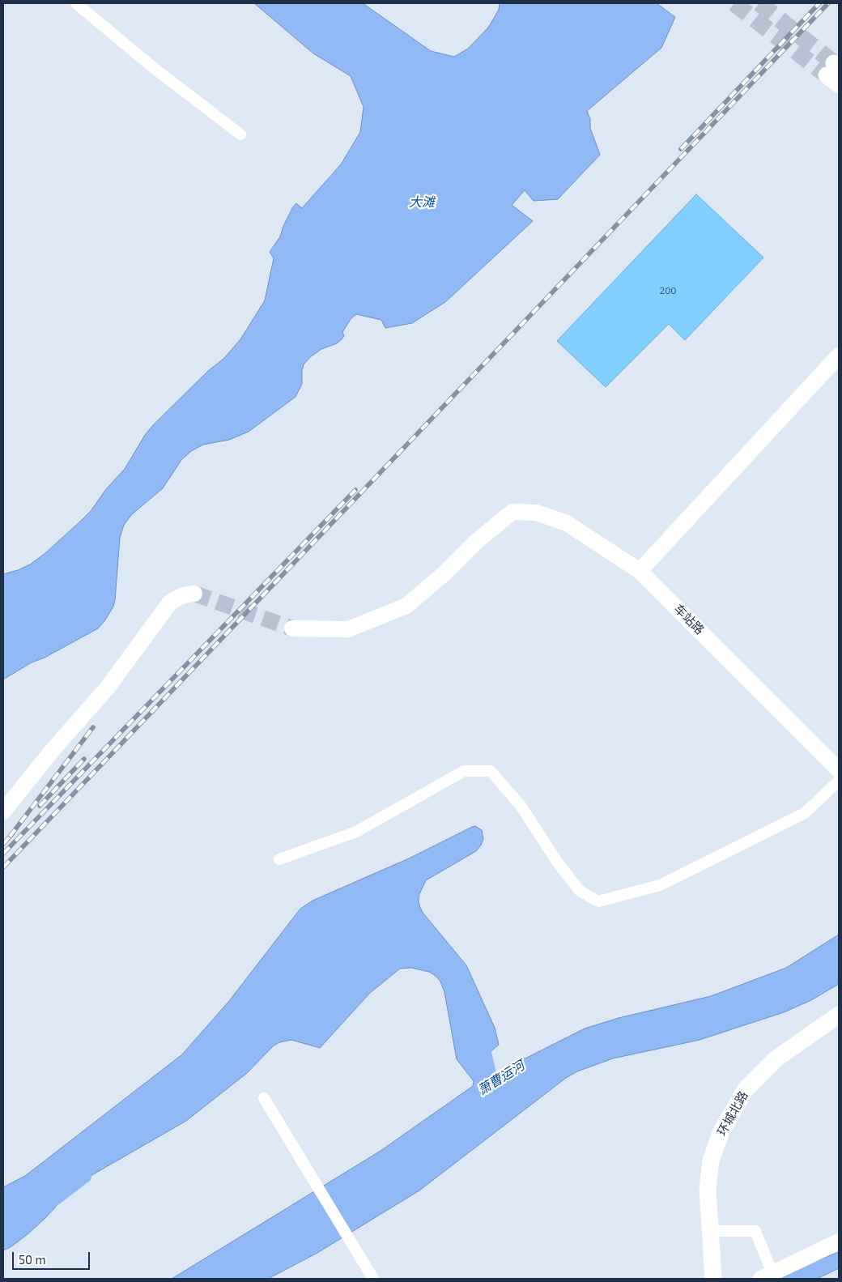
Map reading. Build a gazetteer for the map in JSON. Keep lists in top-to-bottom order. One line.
{"streets":{"main road":["环城北路"],"street":["车站路"]},"water":["大滩","萧曹运河"],"house_numbers":["200"],"scale_bar":"50 m"}
